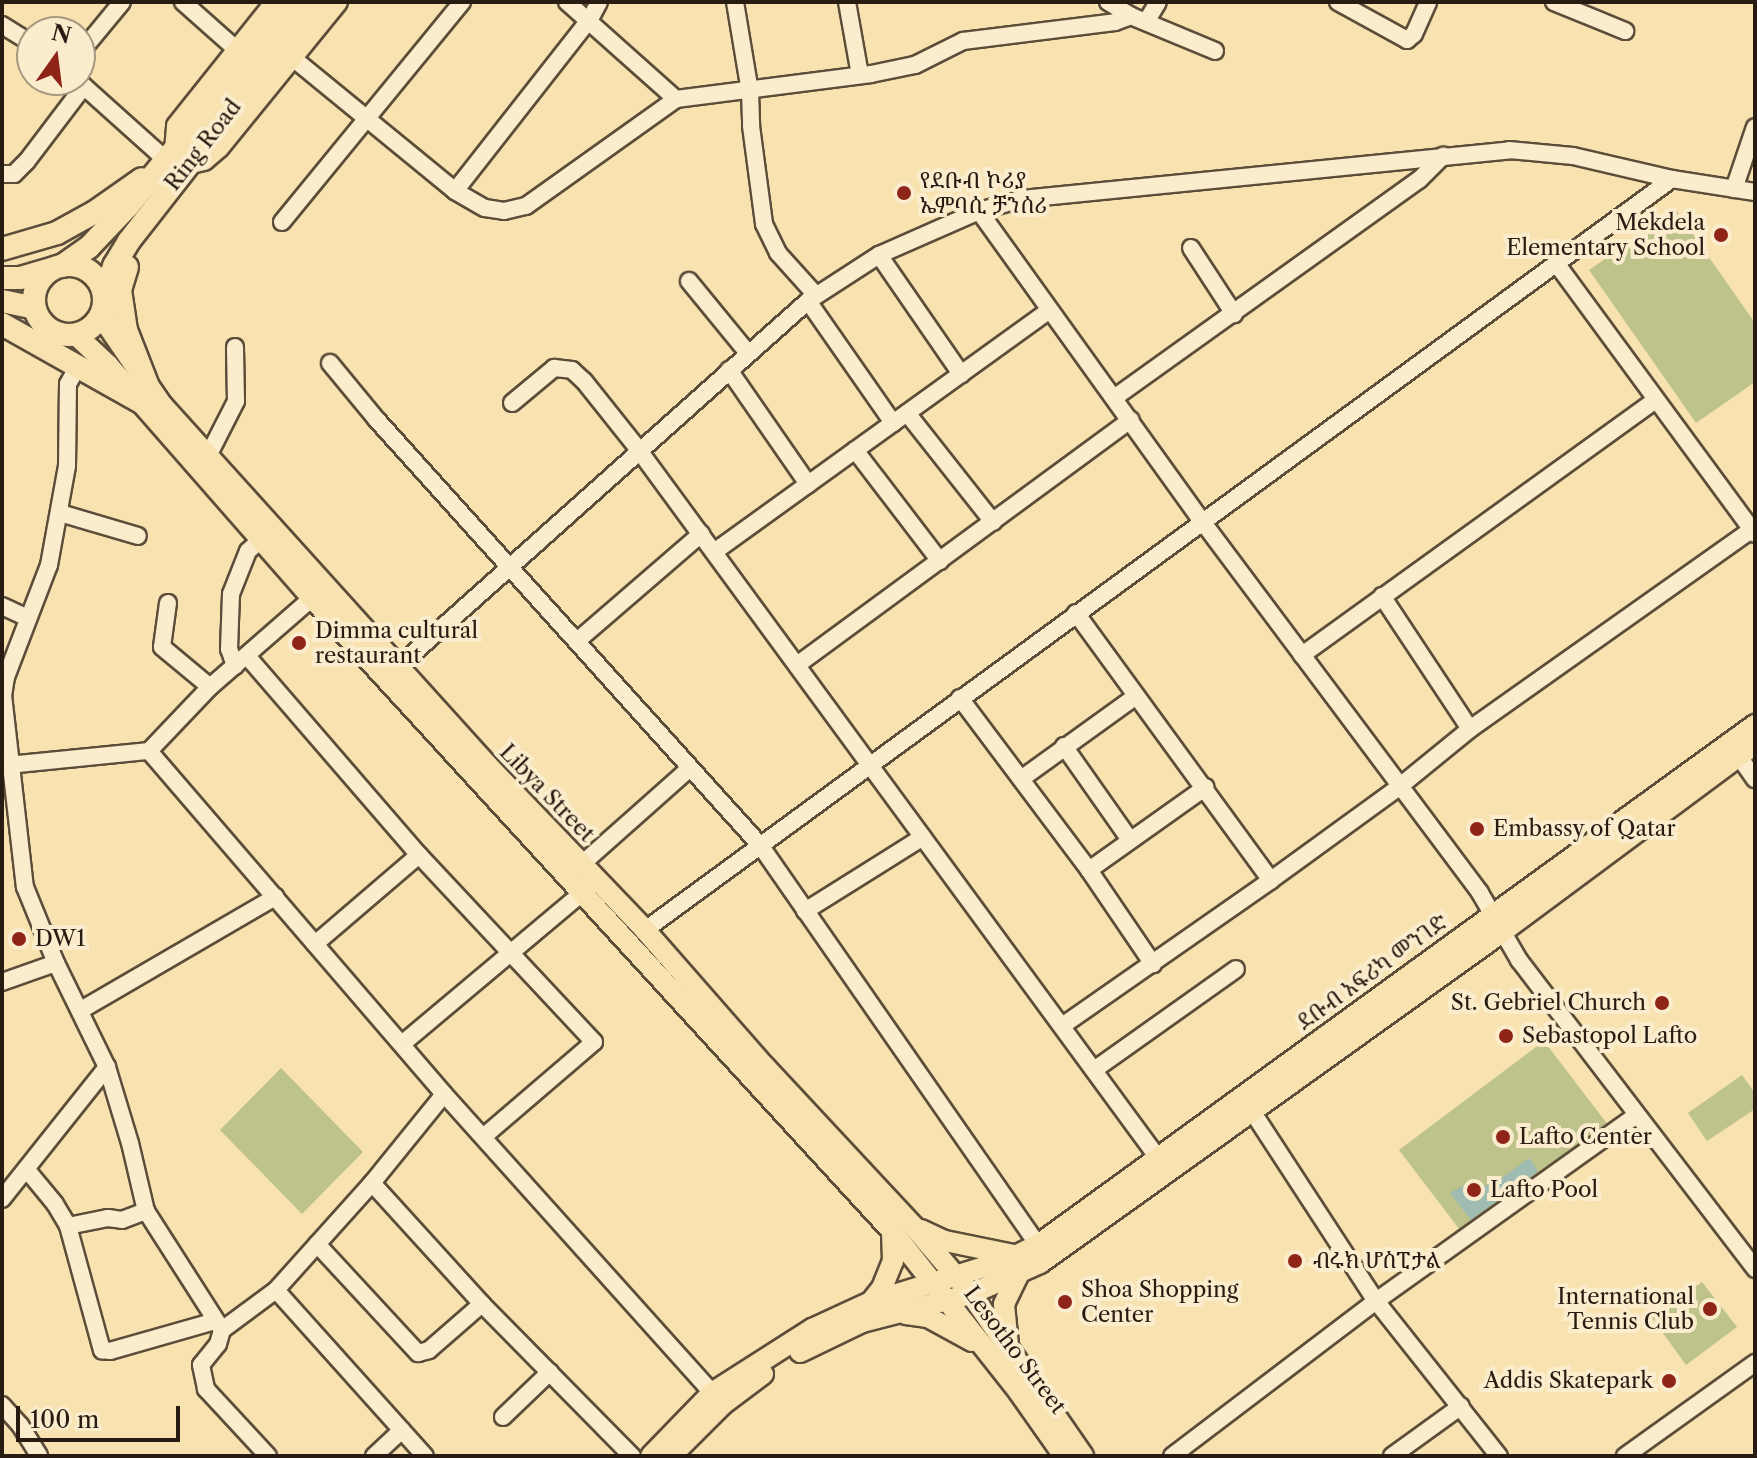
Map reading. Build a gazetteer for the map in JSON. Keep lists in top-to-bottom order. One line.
{"streets":{"highway":["Ring Road"],"main road":["Libya Street","ደቡብ አፍሪካ መንገድ","Lesotho Street"]},"crossings":[["Ring Road","Libya Street"],["Libya Street","Lesotho Street"]],"places":["የደቡብ ኮሪያ ኤምባሲ ቻንሰሪ","Mekdela Elementary School","Dimma cultural restaurant","Embassy of Qatar","DW1","St. Gebriel Church","Sebastopol Lafto","Lafto Center","Lafto Pool","ብሩክ ሆስፒታል","Shoa Shopping Center","International Tennis Club","Addis Skatepark"],"scale_bar":"100 m","north":"top"}
